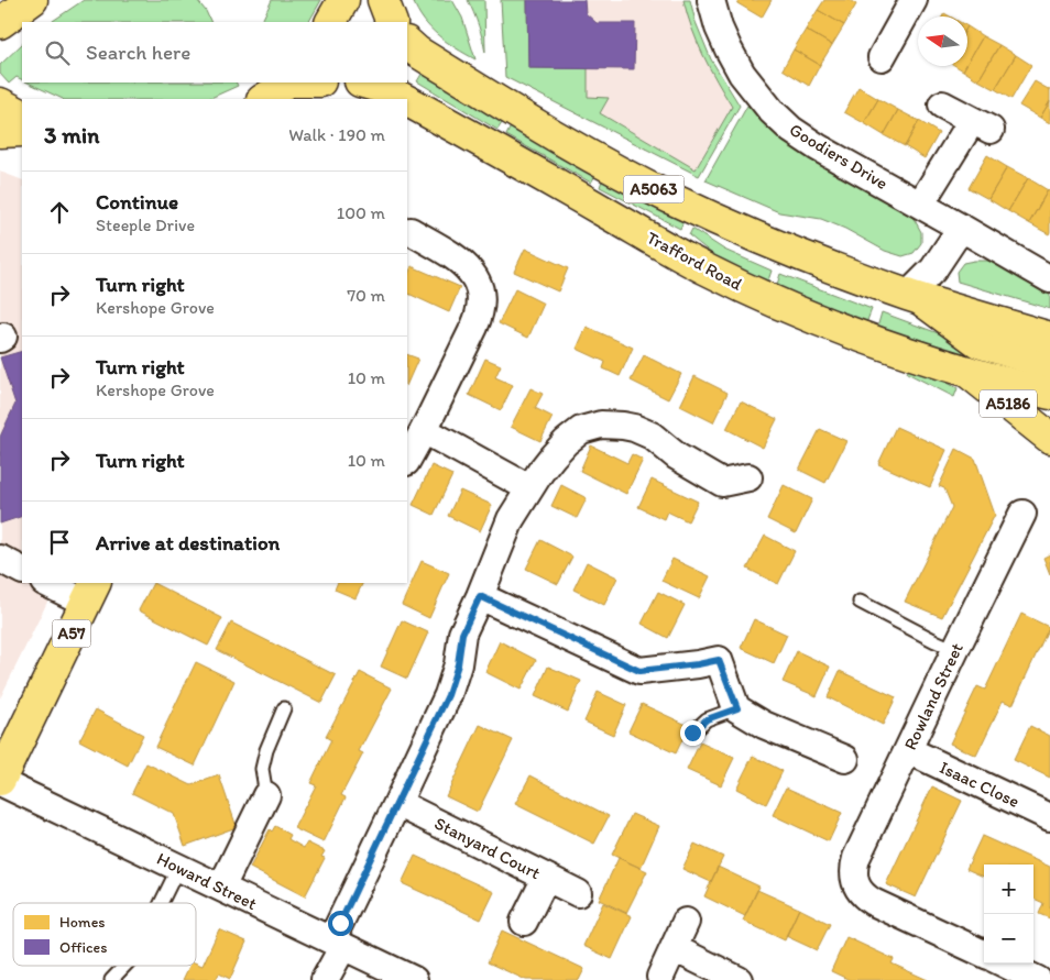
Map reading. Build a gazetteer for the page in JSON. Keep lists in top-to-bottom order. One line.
{"streets":{"main road":["A5063","Trafford Road","A5186","A57"],"street":["Goodiers Drive","Rowland Street","Isaac Close","Stanyard Court","Howard Street"]},"crossings":[["Trafford Road","A5186"],["A57","Howard Street"],["Rowland Street","Isaac Close"]],"legend":["Homes","Offices"],"north":"left","page":{"search":"Search here","heading":["3 min","Walk · 190 m"],"list":[["Continue","Steeple Drive","100 m"],["Turn right","Kershope Grove","70 m"],["Turn right","Kershope Grove","10 m"],["Turn right","10 m"],"Arrive at destination"],"map_buttons":["+","−"]}}
